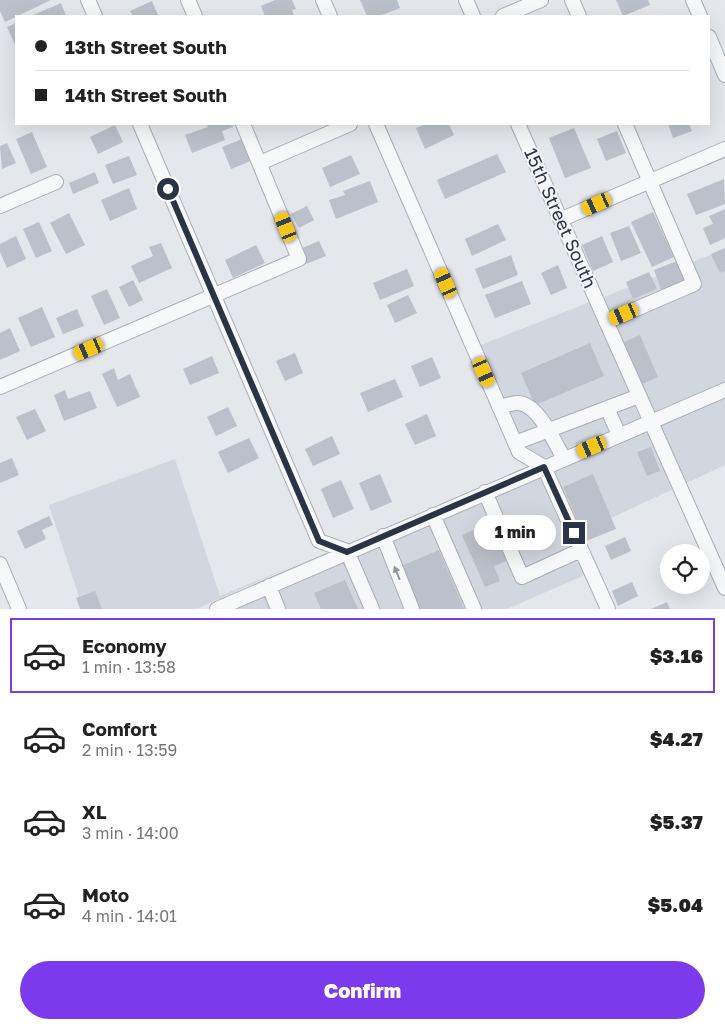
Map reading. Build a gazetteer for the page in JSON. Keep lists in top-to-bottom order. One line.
{"streets":{"street":["15th Street South"]},"page":{"banner":["13th Street South","14th Street South"],"bubble":"1 min","list":[{"name":"Economy","note":"1 min · 13:58","value":"$3.16"},{"name":"Comfort","note":"2 min · 13:59","value":"$4.27"},{"name":"XL","note":"3 min · 14:00","value":"$5.37"},{"name":"Moto","note":"4 min · 14:01","value":"$5.04"}],"buttons":"Confirm"}}
